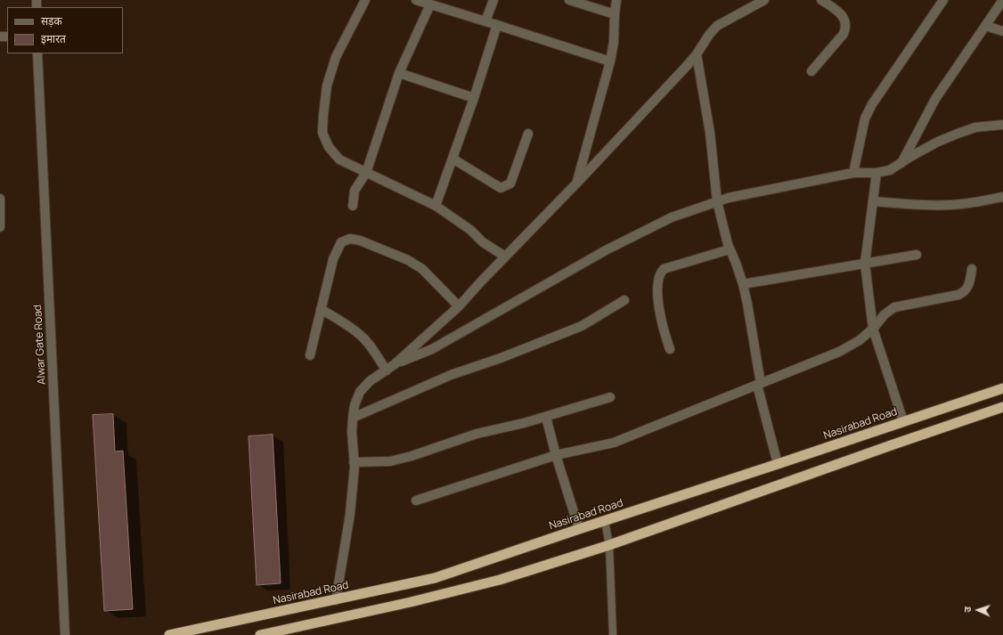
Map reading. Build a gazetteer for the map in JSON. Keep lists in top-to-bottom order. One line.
{"streets":{"highway":["Nasirabad Road"],"street":["Alwar Gate Road"]},"legend":["सड़क","इमारत"],"north":"left"}
